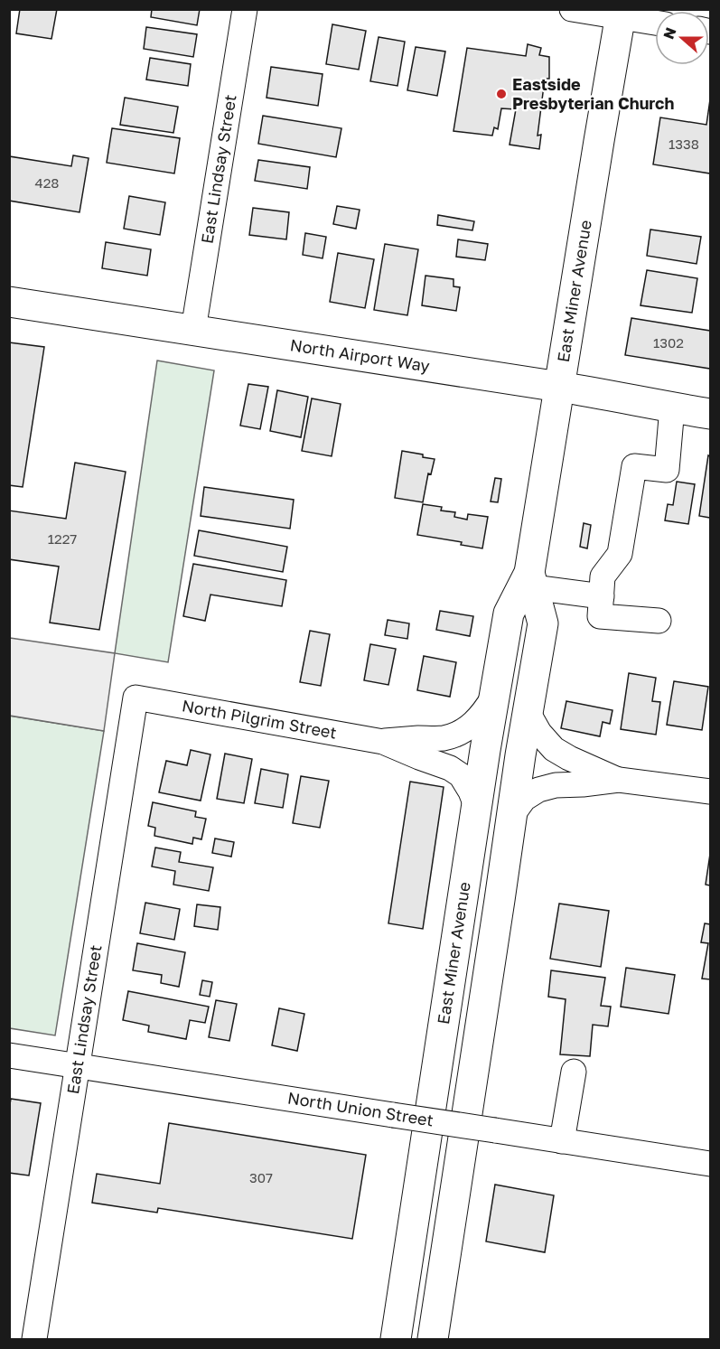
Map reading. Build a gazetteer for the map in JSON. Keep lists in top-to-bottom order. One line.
{"streets":{"main road":["East Miner Avenue","North Airport Way"],"street":["East Lindsay Street","North Pilgrim Street","North Union Street"]},"crossings":[["East Lindsay Street","North Airport Way"],["East Lindsay Street","North Pilgrim Street"],["East Lindsay Street","North Union Street"],["East Miner Avenue","North Airport Way"],["East Miner Avenue","North Pilgrim Street"]],"places":["Eastside Presbyterian Church"],"house_numbers":["1338","428","1302","1227","307"],"north":"left"}
